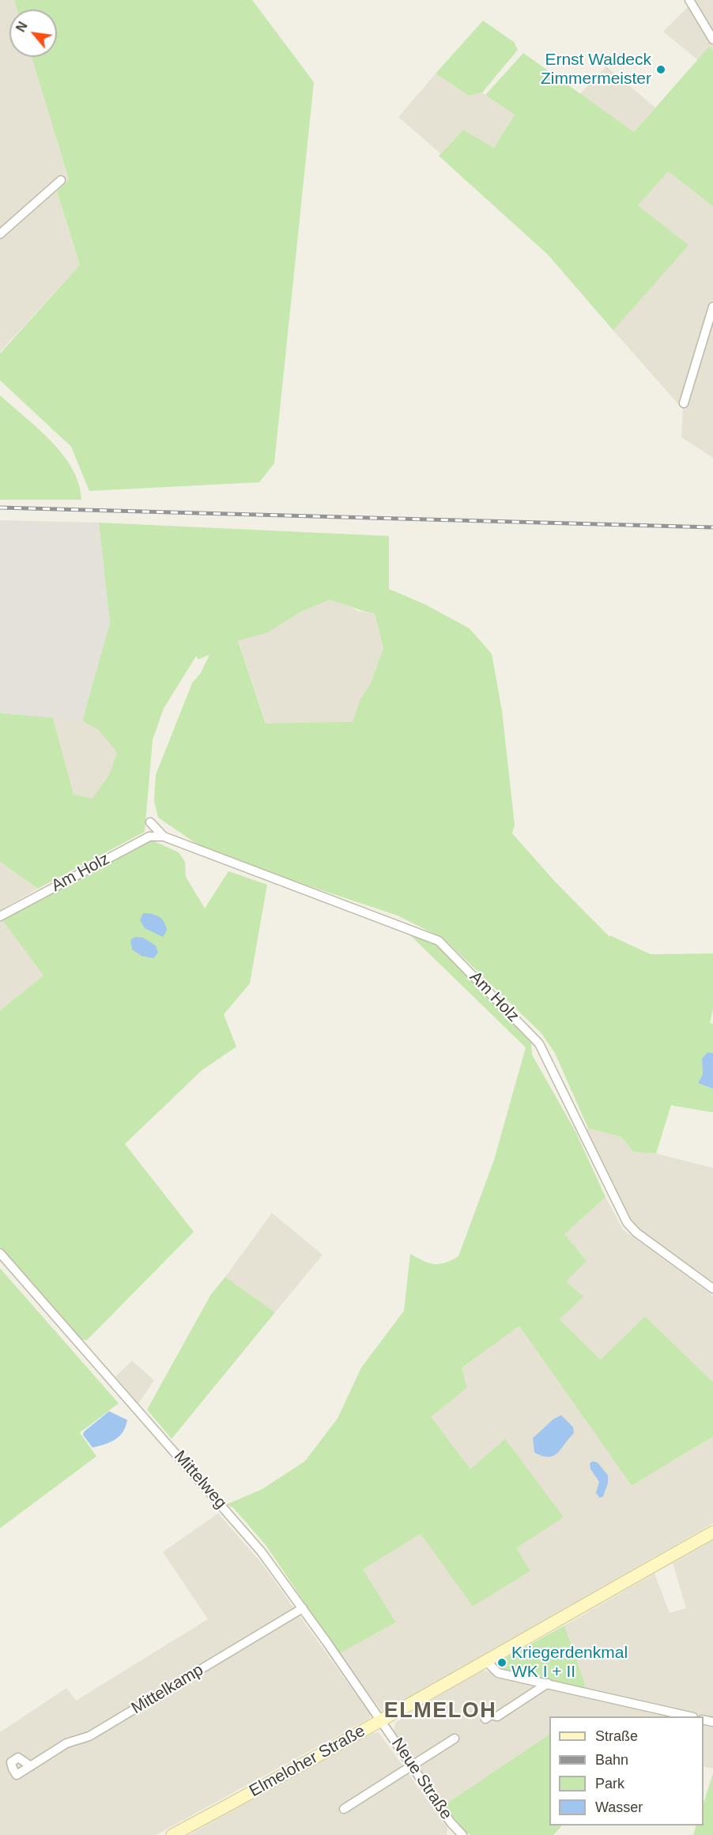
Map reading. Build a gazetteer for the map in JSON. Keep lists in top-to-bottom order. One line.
{"streets":{"street":["Am Holz","Mittelweg","Mittelkamp","Elmeloher Straße","Neue Straße"]},"crossings":[["Mittelweg","Mittelkamp"],["Mittelweg","Elmeloher Straße"],["Mittelweg","Neue Straße"],["Elmeloher Straße","Neue Straße"]],"districts":["ELMELOH"],"places":["Ernst Waldeck Zimmermeister","Kriegerdenkmal WK I + II"],"legend":["Straße","Bahn","Park","Wasser"],"north":"top left"}
